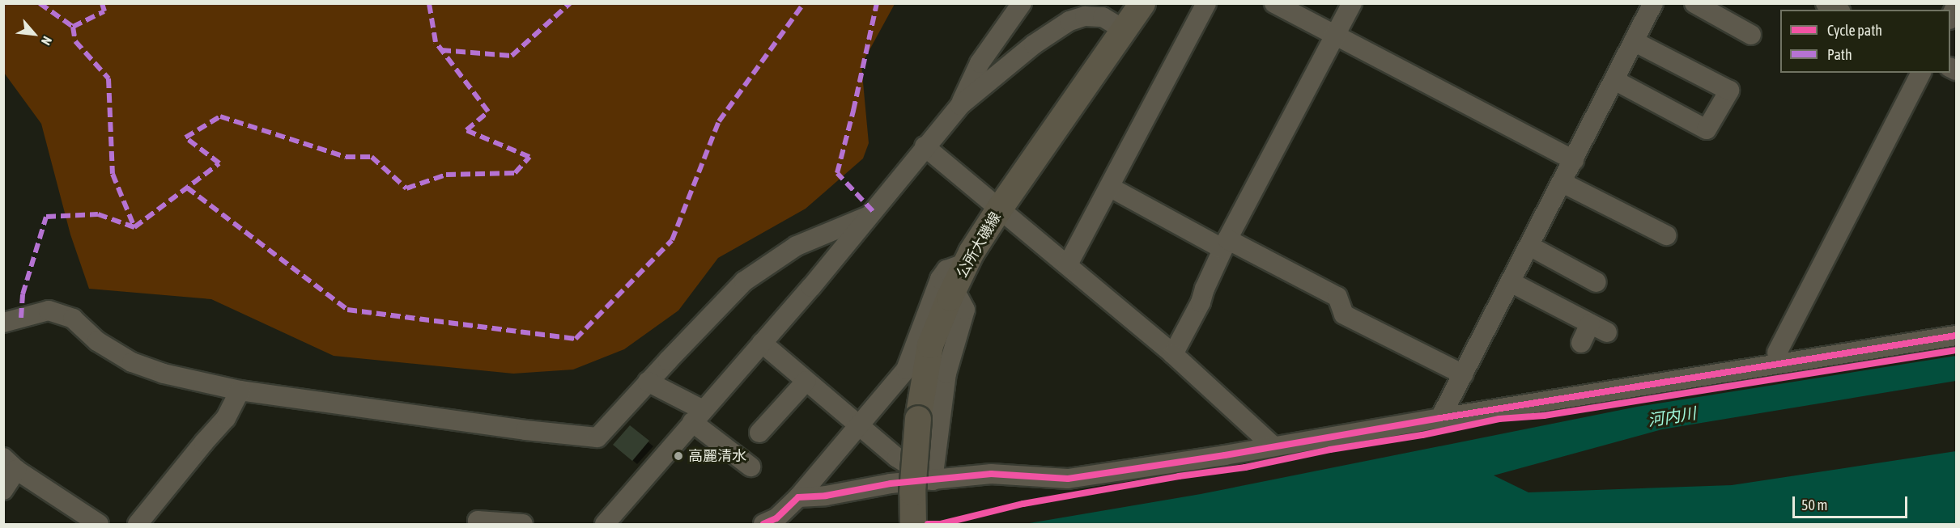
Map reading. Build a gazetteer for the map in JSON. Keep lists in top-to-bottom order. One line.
{"streets":{"main road":["公所大磯線"]},"water":["河内川"],"places":["高麗清水"],"legend":["Cycle path","Path"],"scale_bar":"50 m","north":"bottom right"}
